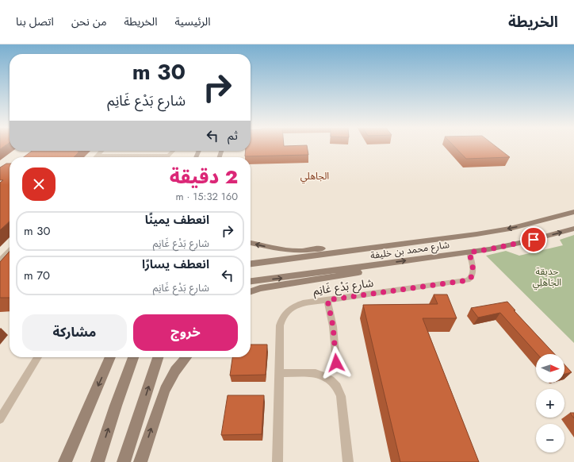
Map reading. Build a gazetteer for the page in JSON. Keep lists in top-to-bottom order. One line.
{"streets":{"main road":["شارع محمد بن خليفة"],"lane":["شارع بَدْع غَانِم"]},"crossings":[["شارع محمد بن خليفة","شارع بَدْع غَانِم"]],"districts":["الجاهلي"],"parks":["حديقة الجَاهلِي"],"north":"right","page":{"header":"الخريطة","nav":["الرئيسية","الخريطة","من نحن","اتصل بنا"],"turn":["30 m","شارع بَدْع غَانِم"],"then":"ثم","heading":["2 دقيقة","160 m · 15:32"],"list":[{"name":"انعطف يمينًا","note":"شارع بَدْع غَانِم","value":"30 m"},{"name":"انعطف يسارًا","note":"شارع بَدْع غَانِم","value":"70 m"}],"buttons":["خروج","مشاركة"],"map_buttons":["+","−"]}}
